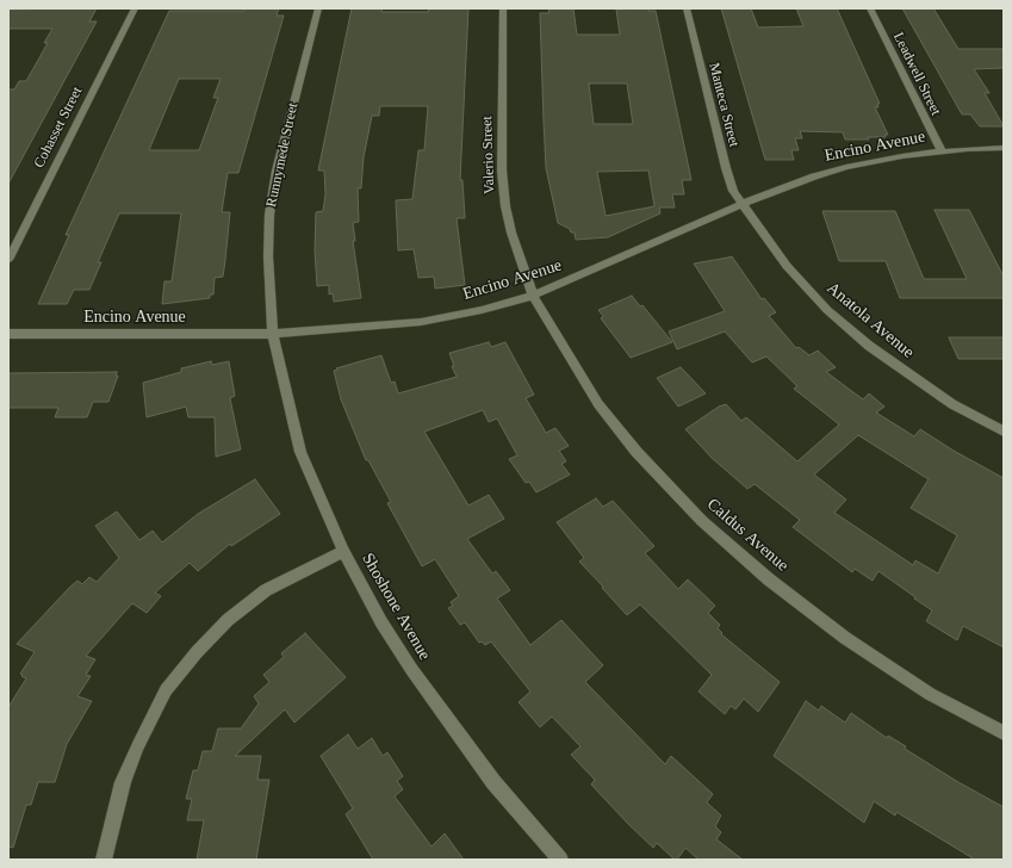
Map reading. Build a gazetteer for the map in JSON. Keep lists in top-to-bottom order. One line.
{"streets":{"street":["Leadwell Street","Manteca Street","Cohasset Street","Encino Avenue","Runnymede Street","Valerio Street","Anatola Avenue","Caldus Avenue","Shoshone Avenue"]},"crossings":[["Leadwell Street","Encino Avenue"],["Manteca Street","Encino Avenue"],["Manteca Street","Anatola Avenue"],["Encino Avenue","Runnymede Street"],["Encino Avenue","Valerio Street"],["Encino Avenue","Anatola Avenue"],["Encino Avenue","Caldus Avenue"],["Encino Avenue","Shoshone Avenue"],["Runnymede Street","Shoshone Avenue"],["Valerio Street","Caldus Avenue"]]}
